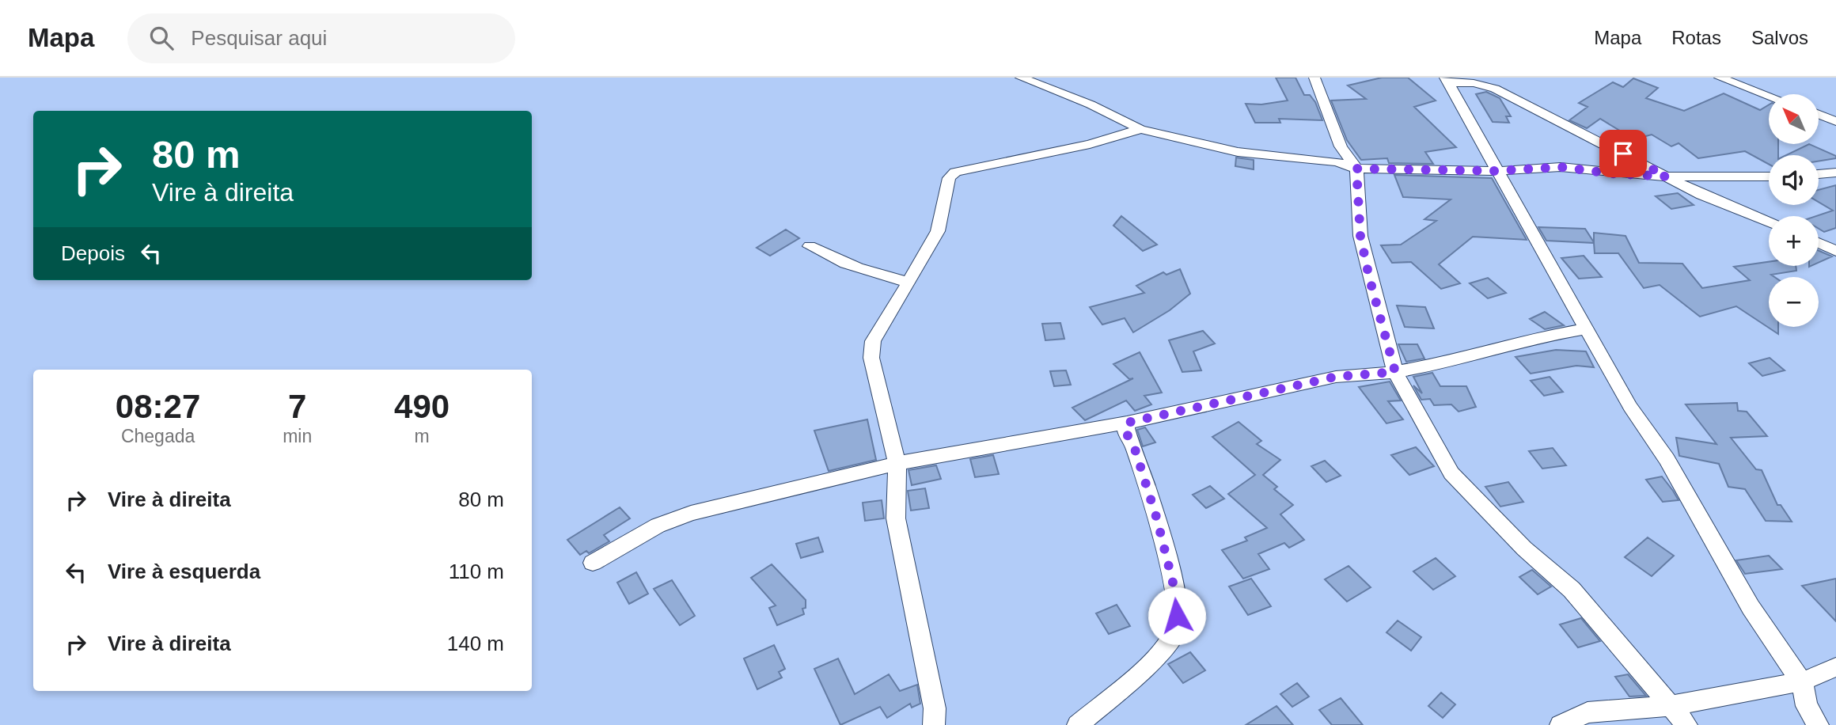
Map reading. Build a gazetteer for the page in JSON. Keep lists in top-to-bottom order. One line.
{"north":"top left","page":{"header":"Mapa","search":"Pesquisar aqui","nav":["Mapa","Rotas","Salvos"],"map_buttons":["+","−"],"turn":["80 m","Vire à direita"],"then":"Depois","eta":["08:27","Chegada","7","min","490","m"],"list":[{"name":"Vire à direita","value":"80 m"},{"name":"Vire à esquerda","value":"110 m"},{"name":"Vire à direita","value":"140 m"}]}}
